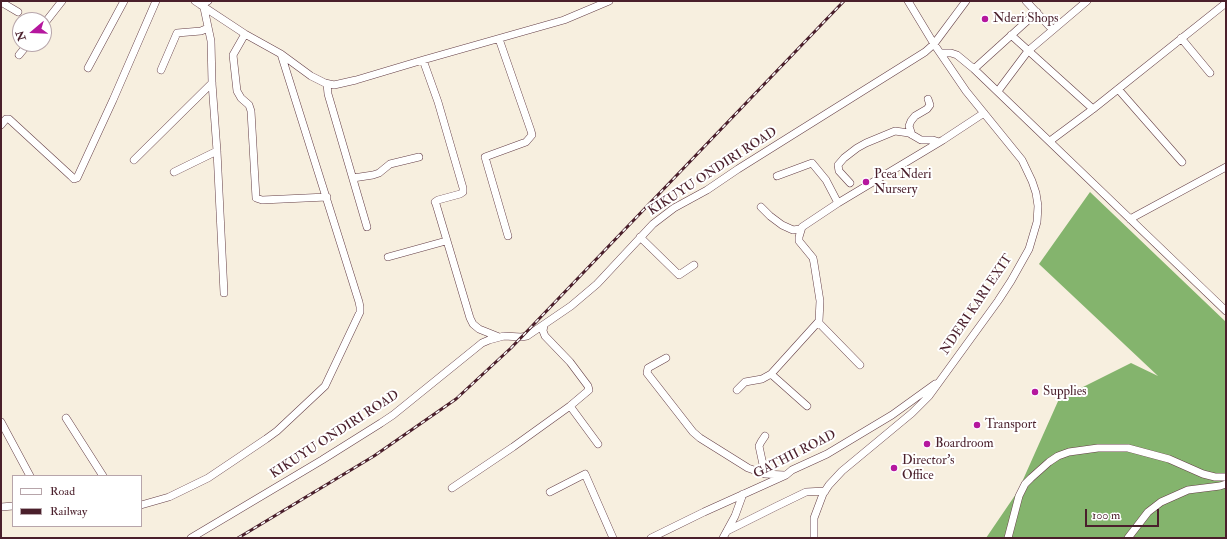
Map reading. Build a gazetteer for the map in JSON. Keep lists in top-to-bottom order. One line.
{"streets":{"street":["KIKUYU ONDIRI ROAD","NDERI KARI EXIT","GATHII ROAD"]},"crossings":[["KIKUYU ONDIRI ROAD","NDERI KARI EXIT"],["NDERI KARI EXIT","GATHII ROAD"]],"places":["Nderi Shops","Pcea Nderi Nursery","Supplies","Transport","Boardroom","Director's Office"],"legend":["Road","Railway"],"scale_bar":"100 m","north":"left"}
